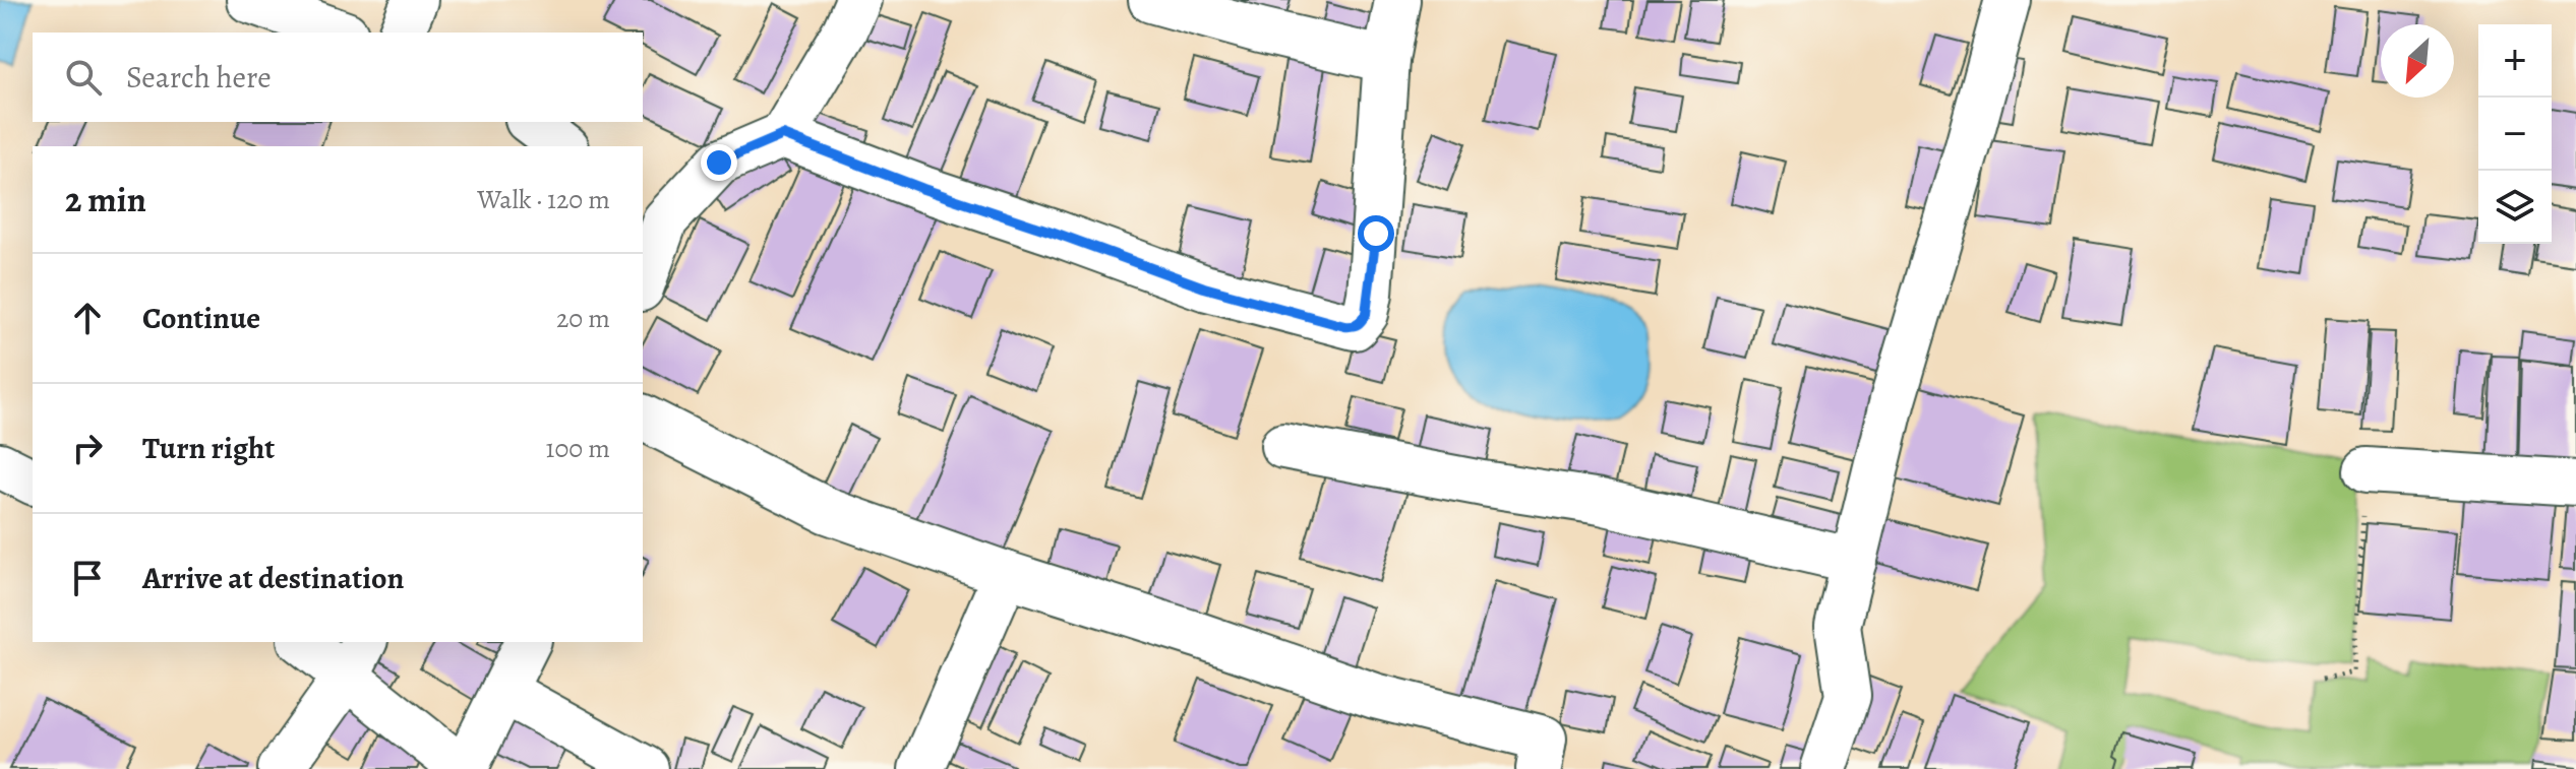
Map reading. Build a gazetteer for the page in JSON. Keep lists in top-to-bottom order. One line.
{"north":"bottom left","page":{"map_buttons":["+","−"],"search":"Search here","heading":["2 min","Walk · 120 m"],"list":[["Continue","20 m"],["Turn right","100 m"],"Arrive at destination"]}}
